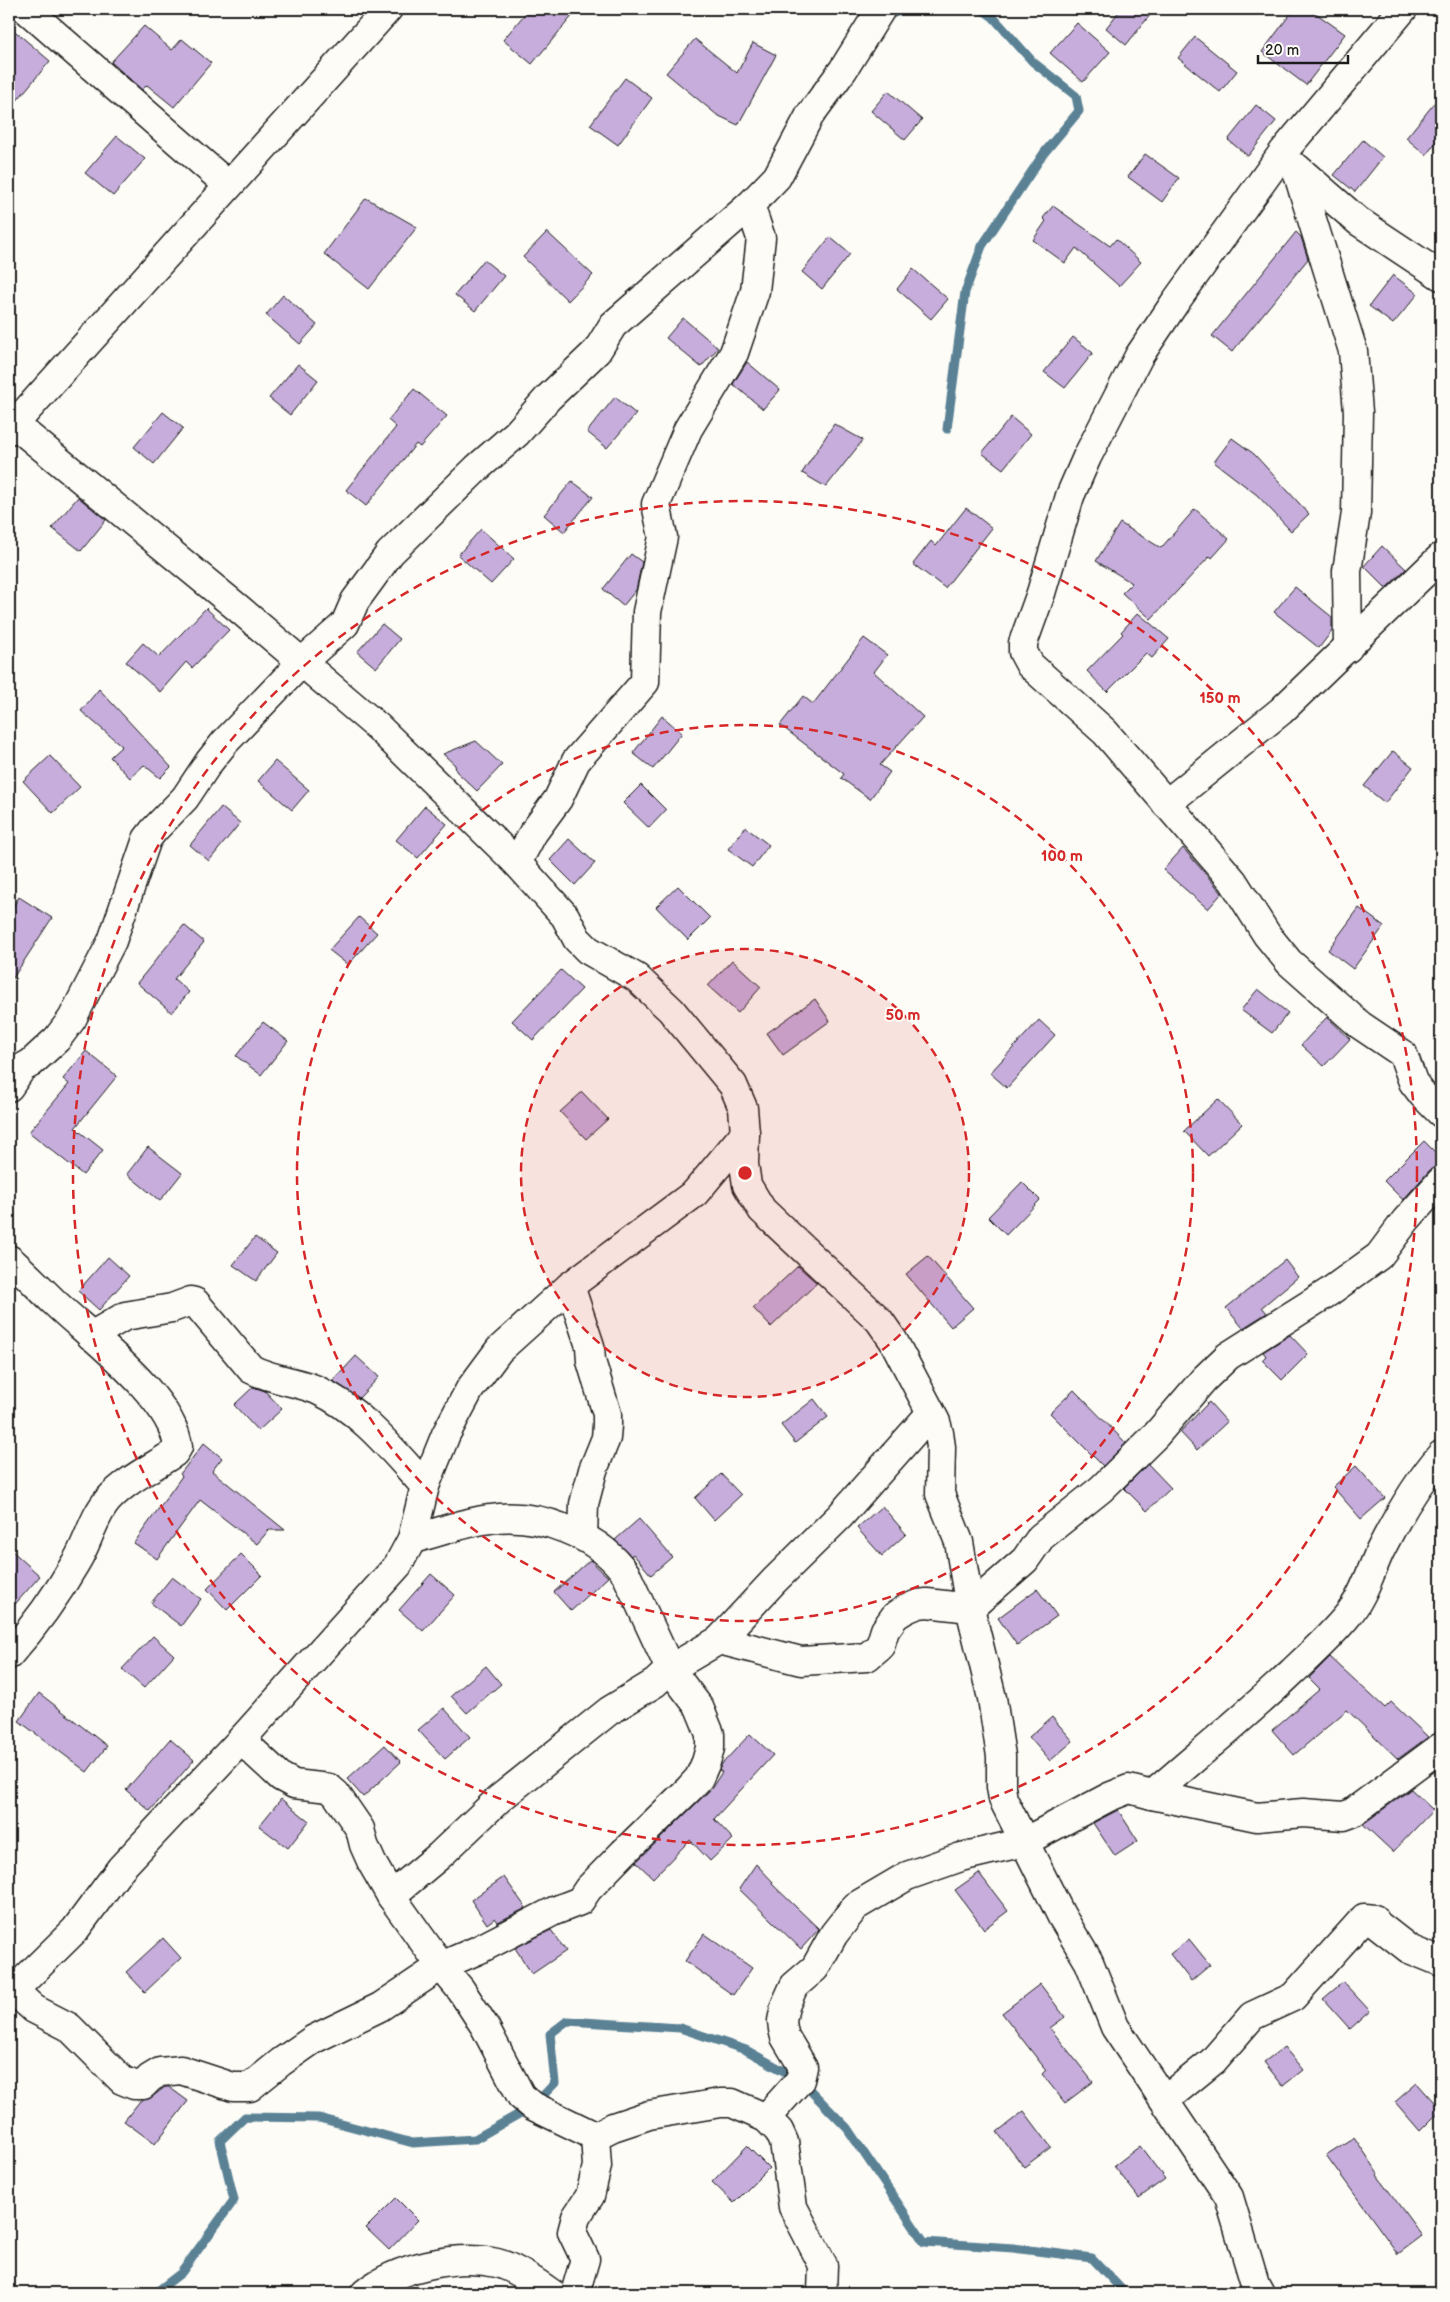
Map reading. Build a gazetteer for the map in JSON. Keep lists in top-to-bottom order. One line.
{"scale_bar":"20 m","rings":["150 m","100 m","50 m"]}
